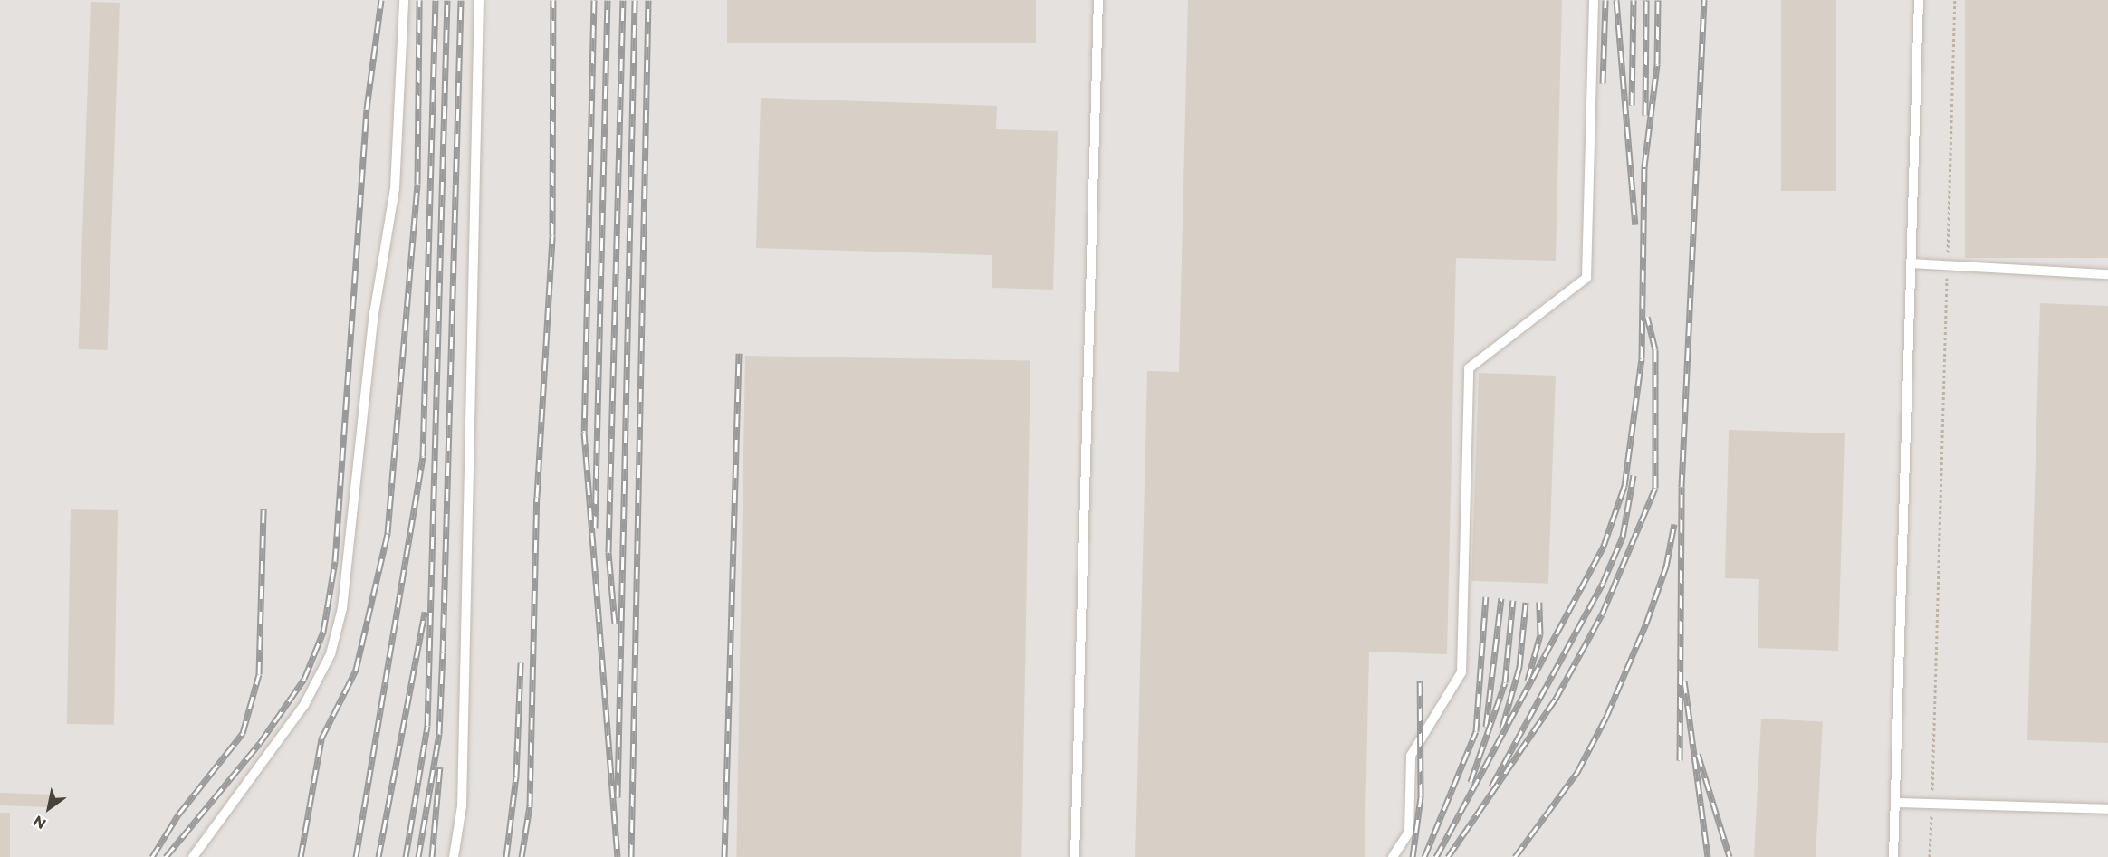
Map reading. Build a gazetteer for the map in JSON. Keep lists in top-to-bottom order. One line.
{"north":"bottom left"}
